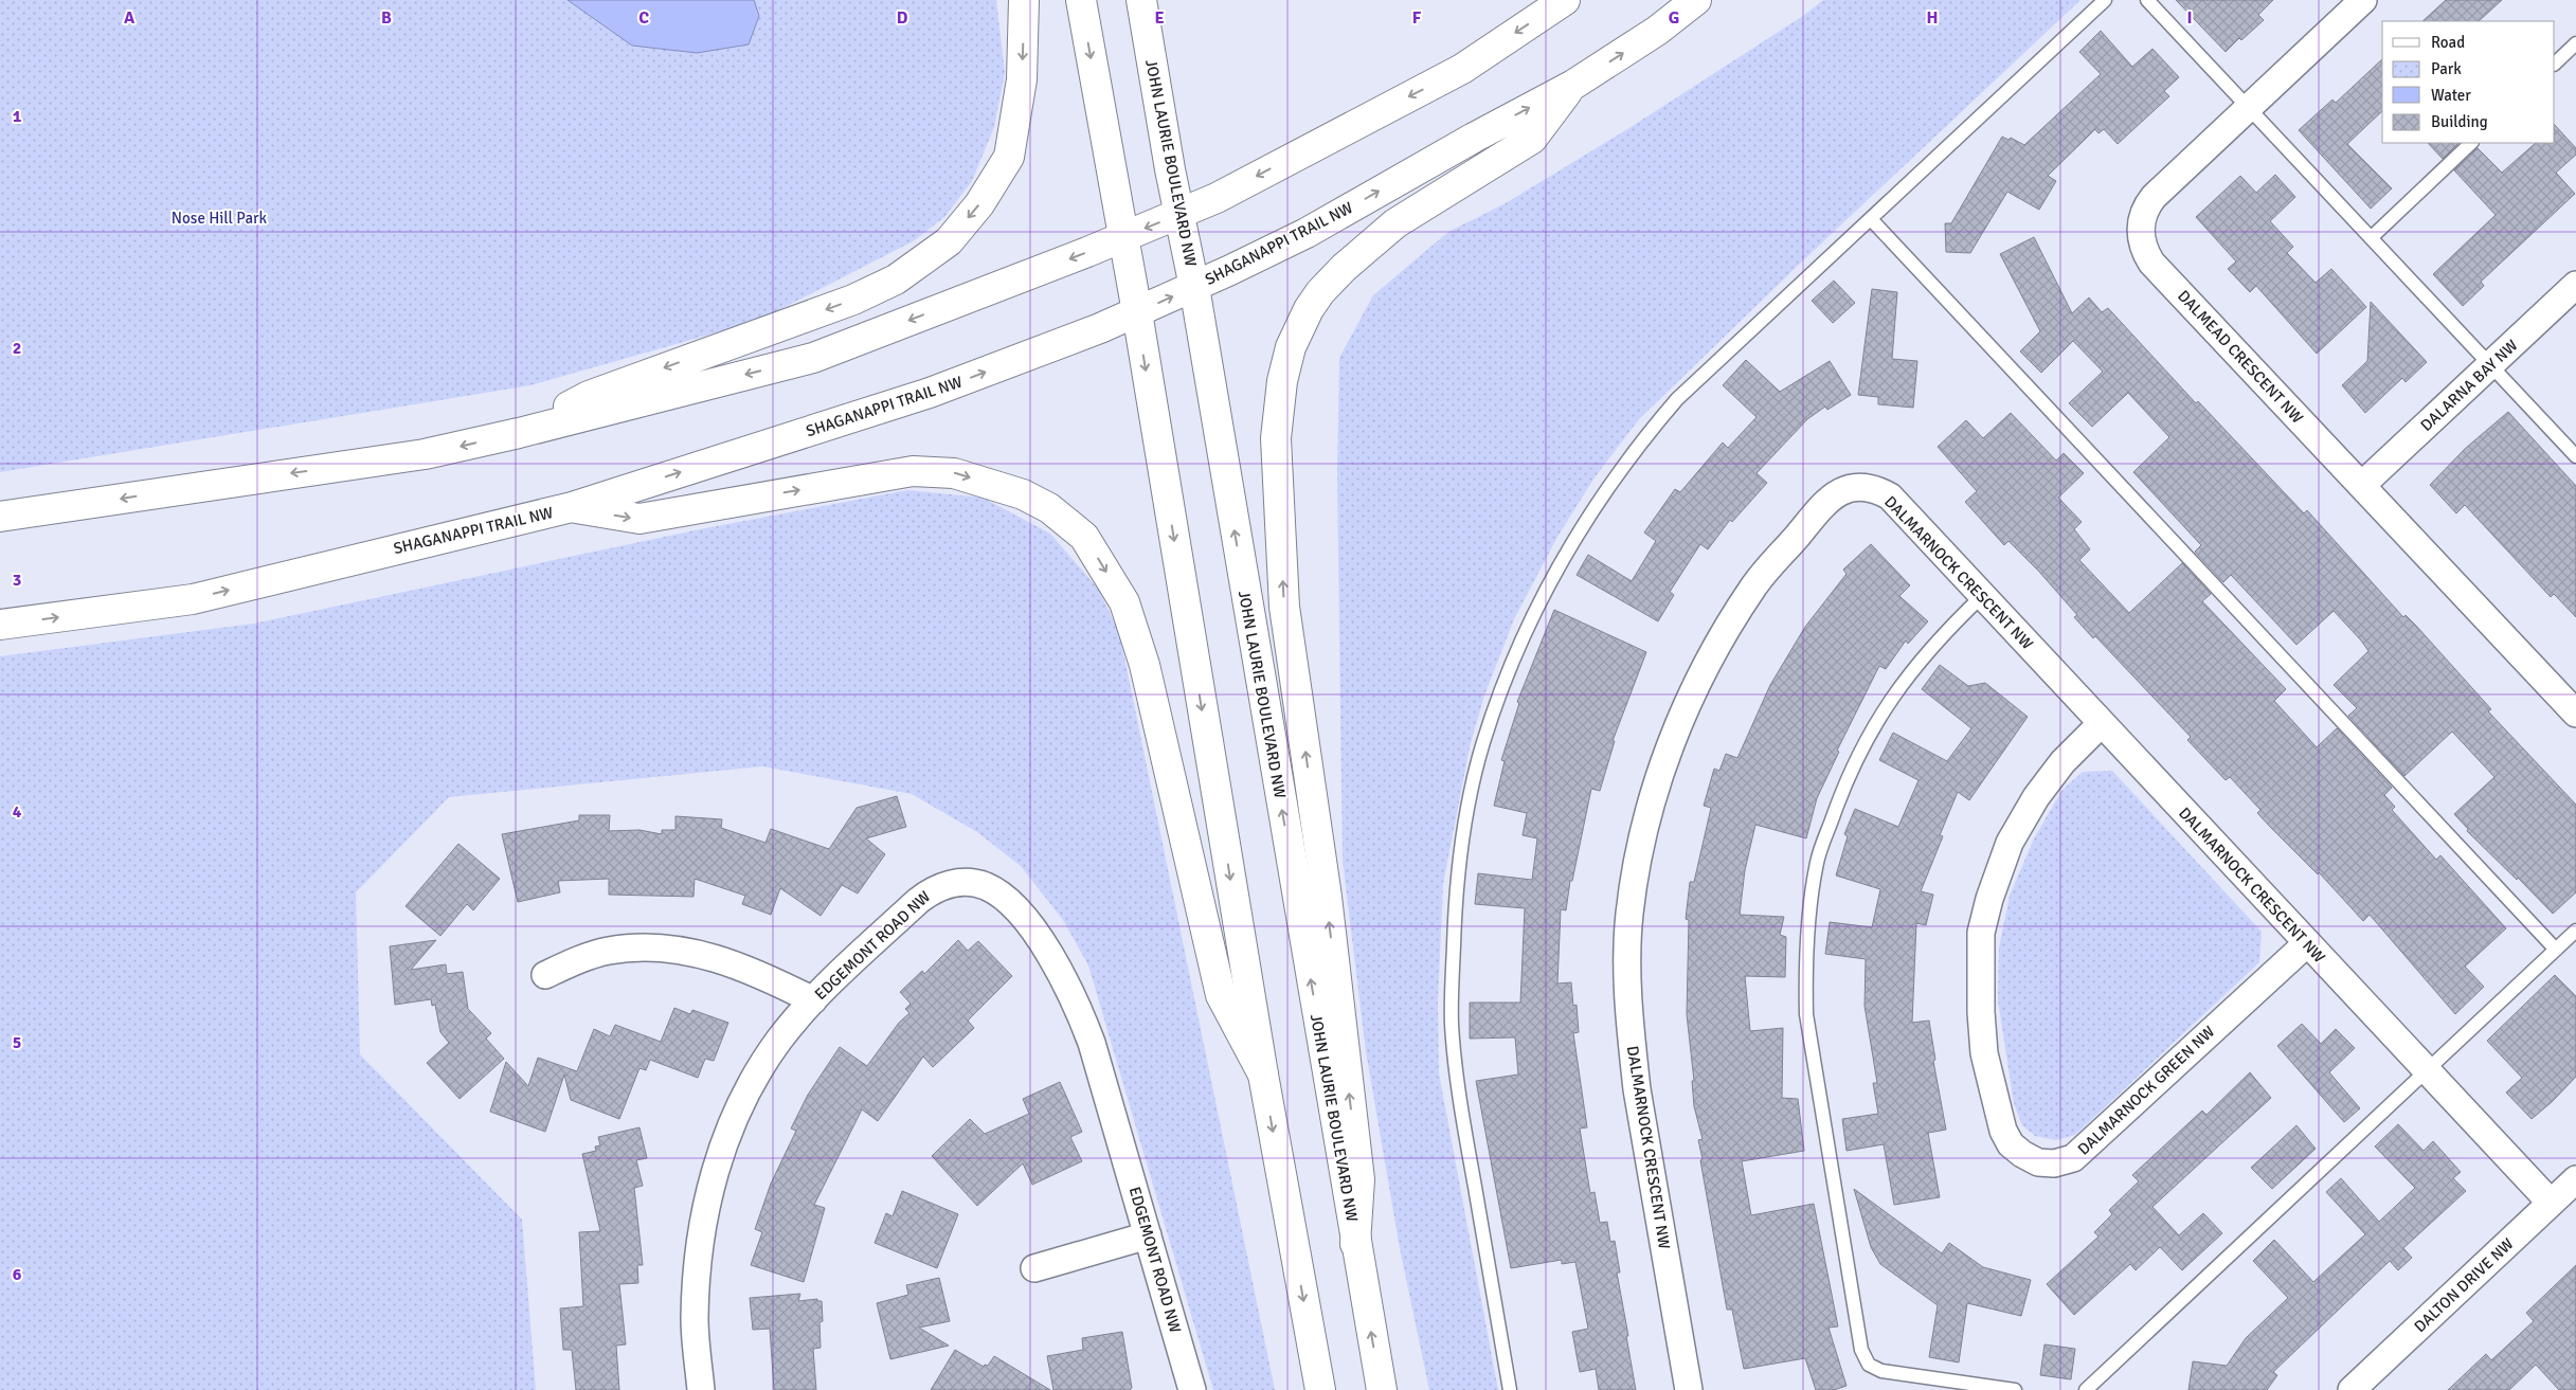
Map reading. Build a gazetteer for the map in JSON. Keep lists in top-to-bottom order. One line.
{"streets":{"main road":["JOHN LAURIE BOULEVARD NW","SHAGANAPPI TRAIL NW"],"street":["DALMEAD CRESCENT NW","DALARNA BAY NW","DALMARNOCK CRESCENT NW","EDGEMONT ROAD NW","DALMARNOCK GREEN NW","DALTON DRIVE NW"]},"crossings":[["JOHN LAURIE BOULEVARD NW","SHAGANAPPI TRAIL NW"],["DALMEAD CRESCENT NW","DALARNA BAY NW"],["DALMARNOCK CRESCENT NW","DALMARNOCK GREEN NW"],["DALMARNOCK CRESCENT NW","DALTON DRIVE NW"]],"parks":["Nose Hill Park"],"legend":["Road","Park","Water","Building"],"grid":{"columns":["A","B","C","D","E","F","G","H","I"],"rows":["1","2","3","4","5","6"]}}
